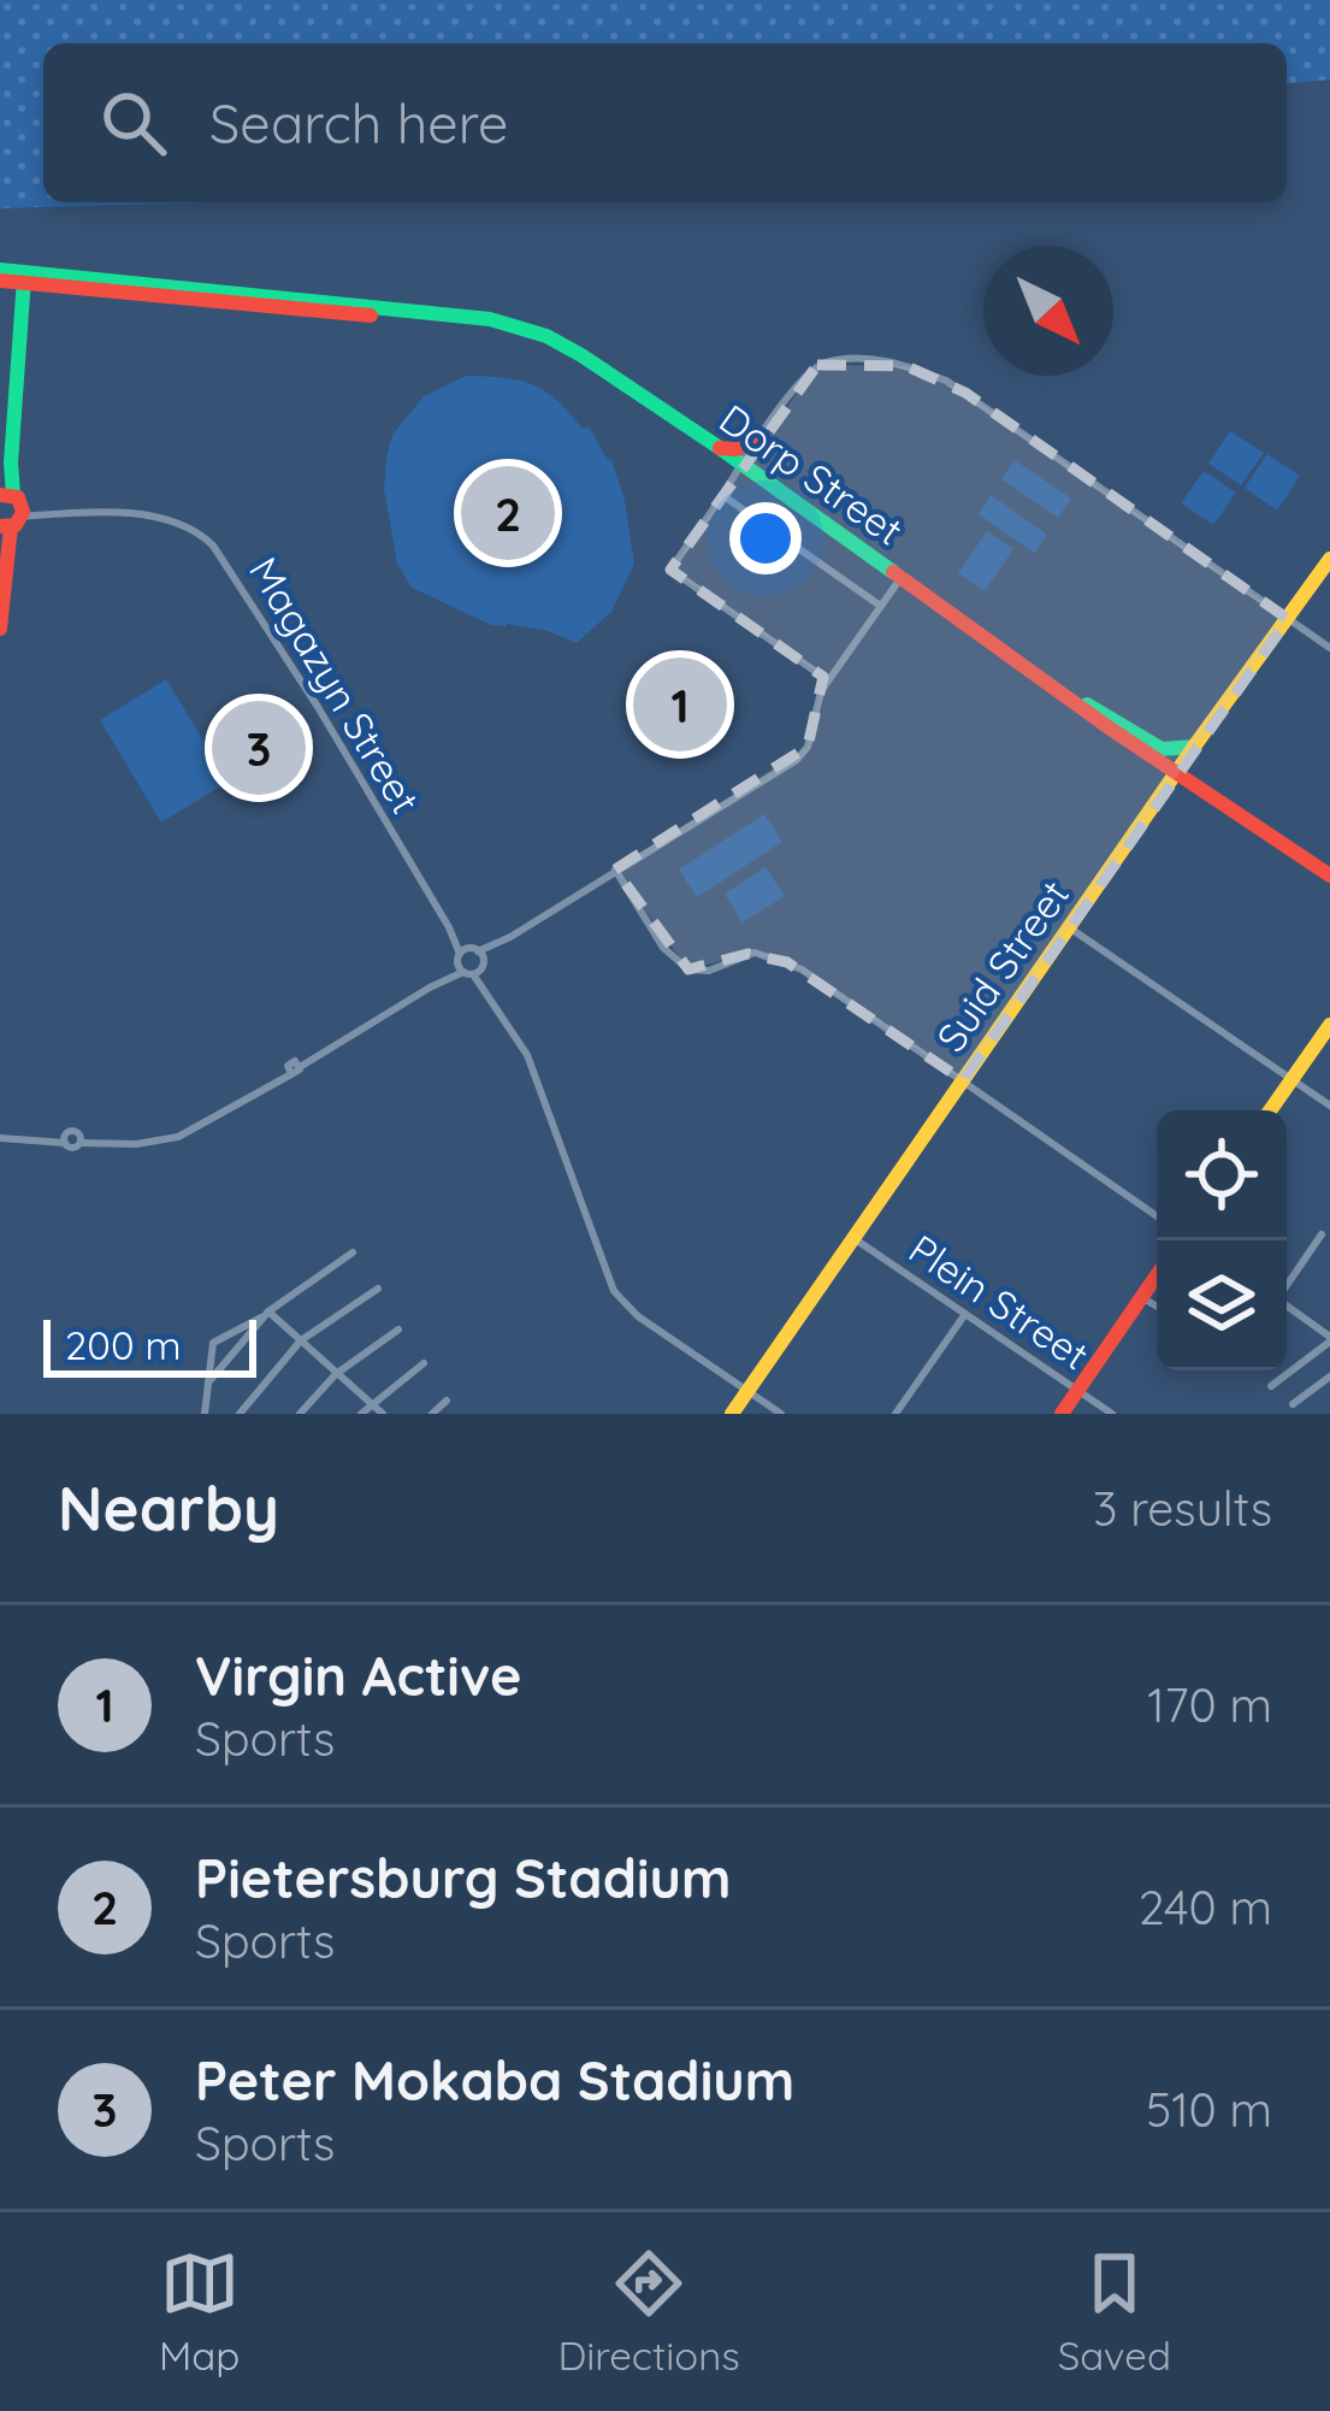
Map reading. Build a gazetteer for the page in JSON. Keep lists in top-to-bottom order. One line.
{"streets":{"street":["Dorp Street","Magazyn Street","Suid Street","Plein Street"]},"crossings":[["Dorp Street","Suid Street"],["Magazyn Street","Suid Street"],["Suid Street","Plein Street"]],"scale_bar":"200 m","north":"bottom right","page":{"search":"Search here","pins":["2","1","3"],"scale":"200 m","heading":["Nearby","3 results"],"list":[{"mark":"1","name":"Virgin Active","note":"Sports","value":"170 m"},{"mark":"2","name":"Pietersburg Stadium","note":"Sports","value":"240 m"},{"mark":"3","name":"Peter Mokaba Stadium","note":"Sports","value":"510 m"}],"nav":["Map","Directions","Saved"]}}
